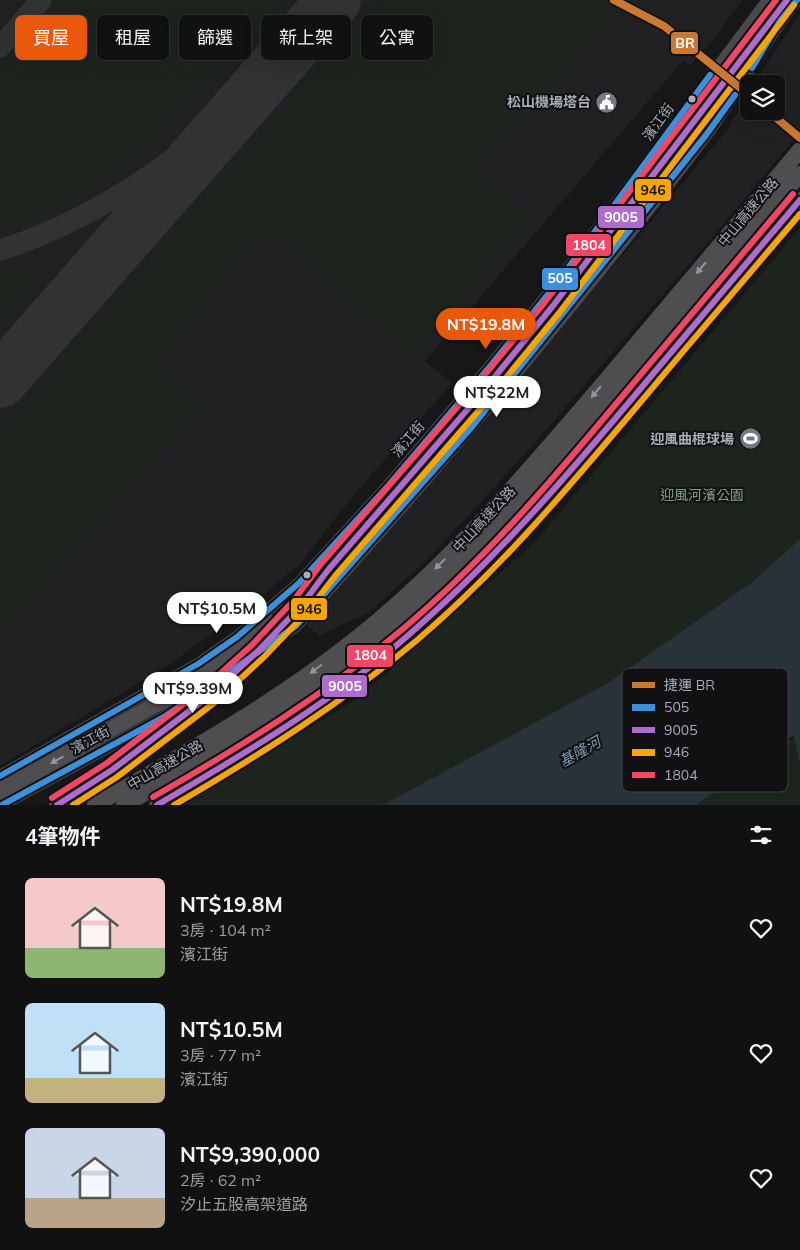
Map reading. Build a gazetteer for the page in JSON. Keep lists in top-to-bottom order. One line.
{"streets":{"highway":["中山高速公路"],"main road":["濱江街"]},"water":["基隆河"],"parks":["迎風河濱公園"],"places":{"public building":["松山機場塔台"],"sports":["迎風曲棍球場"]},"lines":["metro line BR","transit line 505","transit line 9005","transit line 1804","transit line 946"],"legend":["捷運 BR","505","9005","946","1804"],"page":{"chip":["買屋","租屋","篩選","新上架","公寓"],"price":["NT$19.8M","NT$22M","NT$10.5M","NT$9.39M"],"heading":"4筆物件","list":[{"name":"NT$19.8M","note":"3房 · 104 m² · 濱江街"},{"name":"NT$10.5M","note":"3房 · 77 m² · 濱江街"},{"name":"NT$9,390,000","note":"2房 · 62 m² · 汐止五股高架道路"}]}}
